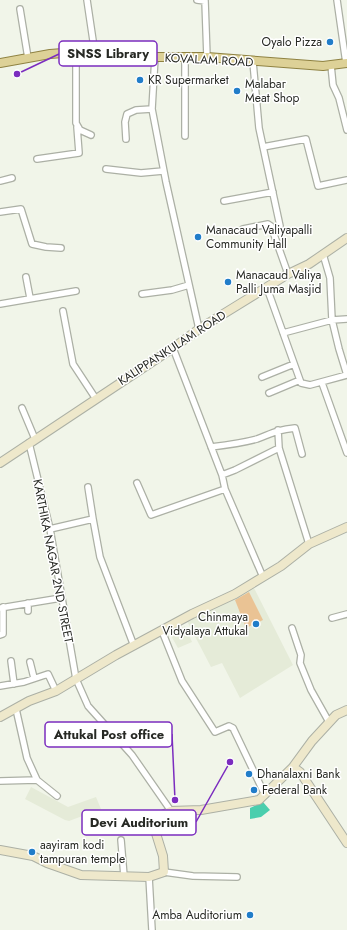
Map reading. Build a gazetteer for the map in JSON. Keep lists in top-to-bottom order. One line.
{"streets":{"main road":["KOVALAM ROAD"],"street":["KALIPPANKULAM ROAD","KARTHIKA NAGAR 2ND STREET"]},"crossings":[["KALIPPANKULAM ROAD","KARTHIKA NAGAR 2ND STREET"]],"places":["Oyalo Pizza","SNSS Library","KR Supermarket","Malabar Meat Shop","Manacaud Valiyapalli Community Hall","Manacaud Valiya Palli Juma Masjid","Chinmaya Vidyalaya Attukal","Devi Auditorium","Dhanalaxni Bank","Federal Bank","Attukal Post office","aayiram kodi tampuran temple","Amba Auditorium"]}
